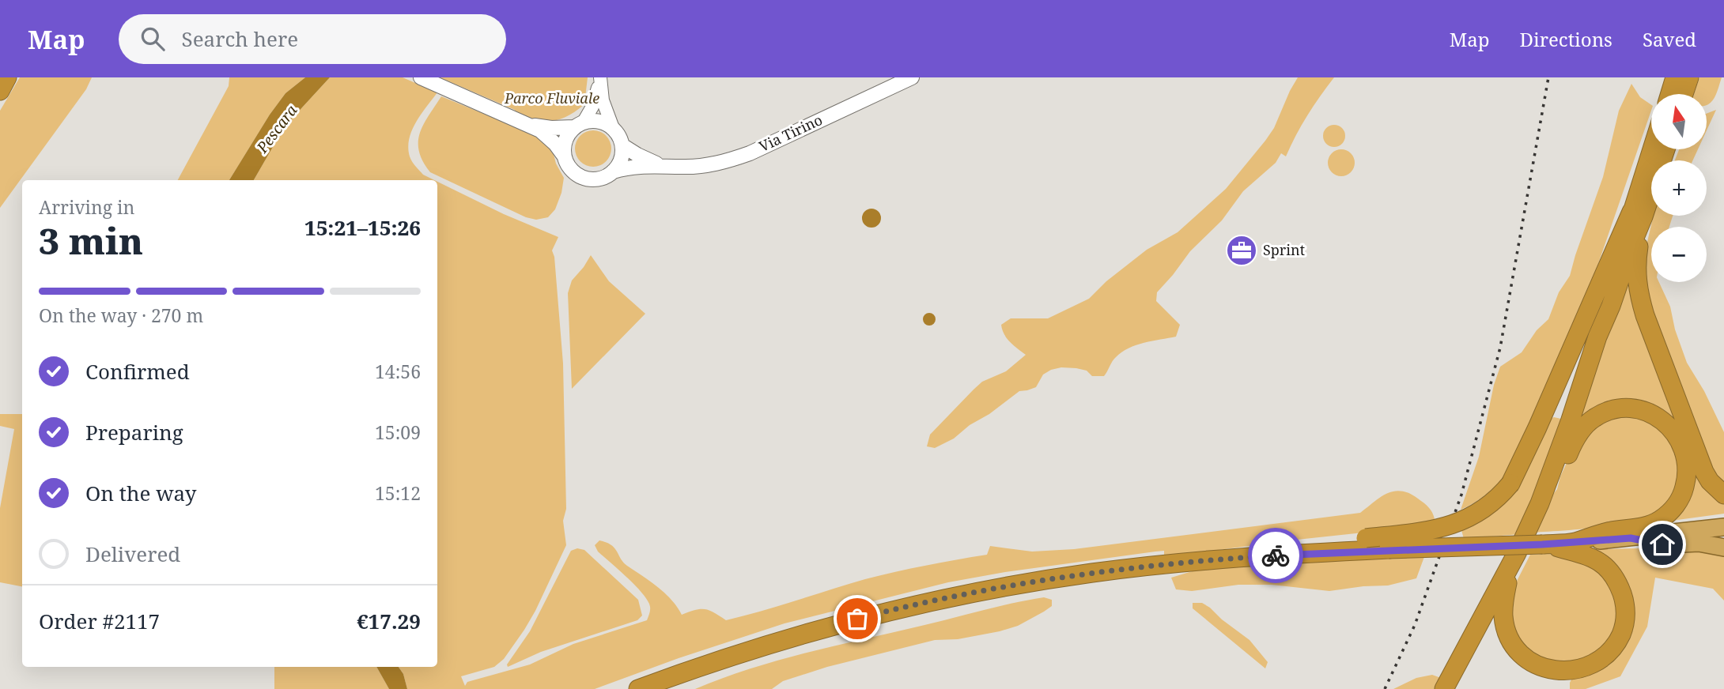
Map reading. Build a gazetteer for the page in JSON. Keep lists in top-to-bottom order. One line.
{"streets":{"main road":["Via Tirino"]},"water":["Pescara"],"parks":["Parco Fluviale"],"places":{"office":["Sprint"]},"north":"top","page":{"header":"Map","search":"Search here","nav":["Map","Directions","Saved"],"map_buttons":["+","−"],"heading":["3 min","Arriving in","15:21–15:26"],"panel":["Order #2117","€17.29"],"bar":"On the way · 270 m","list":[["Confirmed","14:56"],["Preparing","15:09"],["On the way","15:12"],"Delivered"]}}
